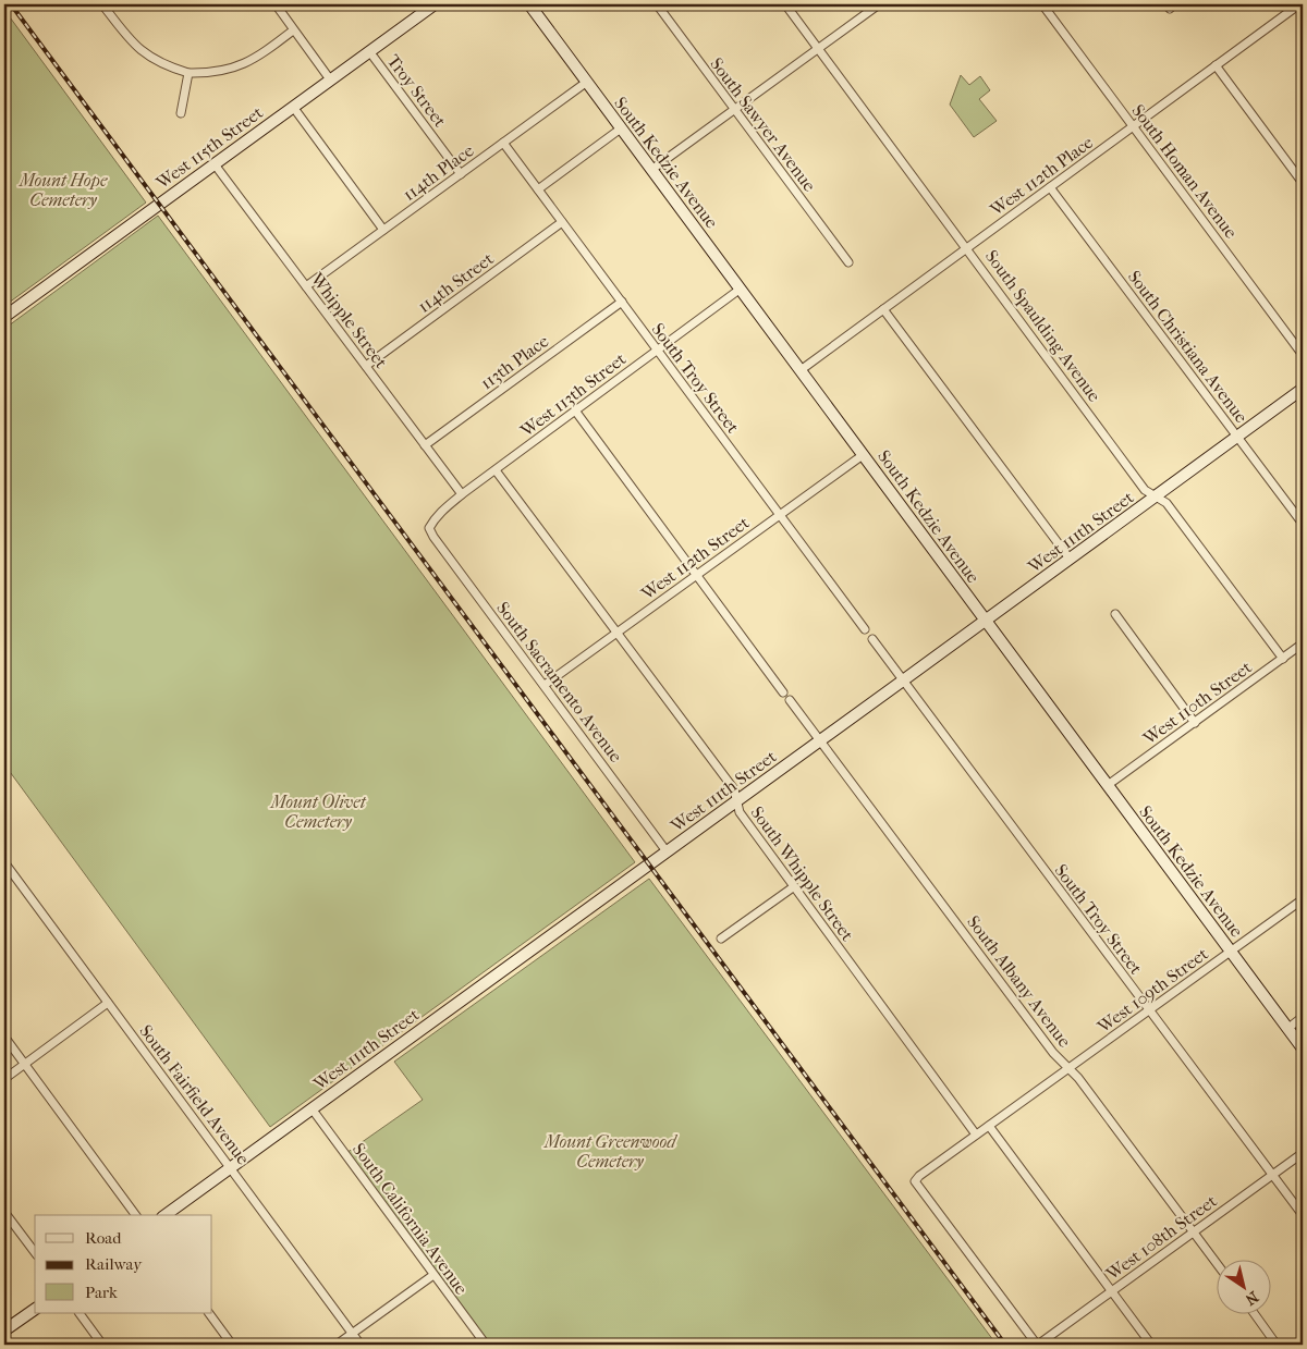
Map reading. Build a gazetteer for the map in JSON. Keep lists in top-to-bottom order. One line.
{"streets":{"main road":["West 115th Street","South Kedzie Avenue","West 111th Street"],"street":["Troy Street","South Sawyer Avenue","South Homan Avenue","114th Place","West 112th Place","114th Street","Whipple Street","South Spaulding Avenue","South Christiana Avenue","113th Place","South Troy Street","West 113th Street","West 112th Street","South Sacramento Avenue","West 110th Street","South Whipple Street","South Albany Avenue","West 109th Street","South Fairfield Avenue","South California Avenue","West 108th Street"]},"crossings":[["Troy Street","West 115th Street"],["Troy Street","114th Place"],["West 115th Street","Whipple Street"],["South Kedzie Avenue","114th Place"],["South Kedzie Avenue","West 112th Place"],["South Kedzie Avenue","West 113th Street"],["South Kedzie Avenue","West 111th Street"],["South Kedzie Avenue","West 112th Street"],["South Kedzie Avenue","West 110th Street"],["South Kedzie Avenue","West 109th Street"],["South Homan Avenue","West 112th Place"],["114th Place","Whipple Street"],["114th Place","South Troy Street"],["West 112th Place","South Spaulding Avenue"],["West 112th Place","South Christiana Avenue"],["114th Street","Whipple Street"],["114th Street","South Troy Street"],["Whipple Street","113th Place"],["Whipple Street","West 113th Street"],["South Spaulding Avenue","West 111th Street"],["South Spaulding Avenue","West 110th Street"],["South Christiana Avenue","West 111th Street"],["113th Place","South Troy Street"],["South Troy Street","West 113th Street"],["South Troy Street","West 111th Street"],["South Troy Street","West 112th Street"],["South Troy Street","West 109th Street"],["South Troy Street","West 108th Street"],["West 113th Street","South Sacramento Avenue"],["West 113th Street","South Whipple Street"],["West 111th Street","South Sacramento Avenue"],["West 111th Street","South Whipple Street"],["West 111th Street","South Albany Avenue"],["West 111th Street","South Fairfield Avenue"],["West 111th Street","South California Avenue"],["West 112th Street","South Sacramento Avenue"],["West 112th Street","South Whipple Street"],["South Whipple Street","West 109th Street"],["South Albany Avenue","West 109th Street"],["South Albany Avenue","West 108th Street"],["West 109th Street","West 108th Street"]],"parks":["Mount Hope Cemetery","Mount Olivet Cemetery","Mount Greenwood Cemetery"],"legend":["Road","Railway","Park"],"north":"bottom right"}
